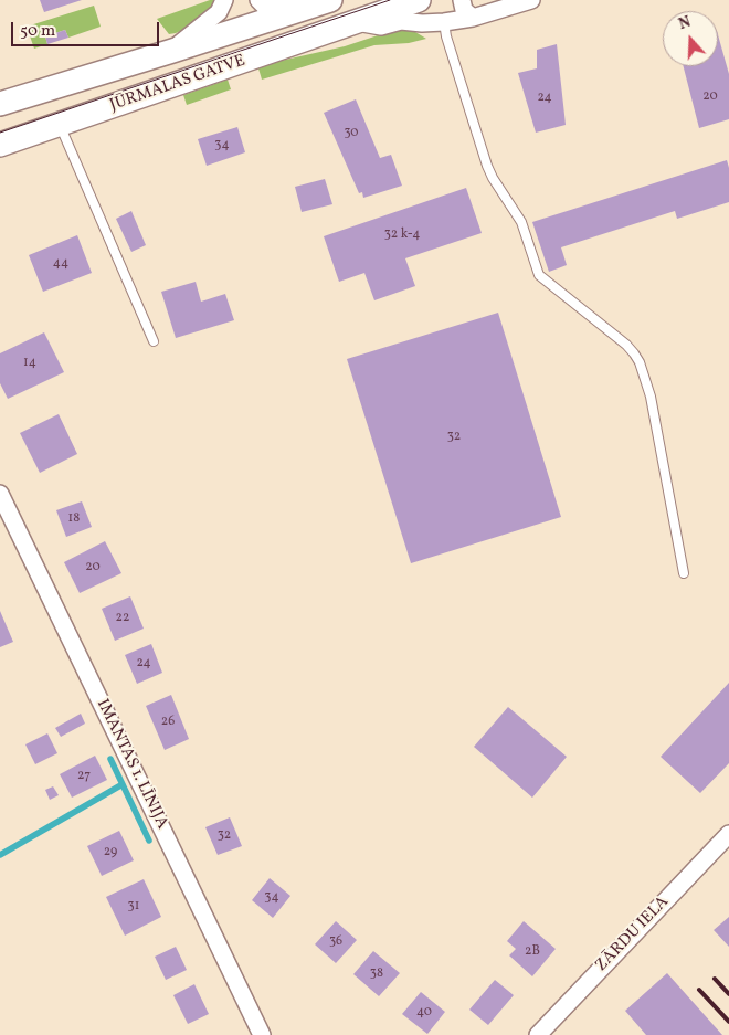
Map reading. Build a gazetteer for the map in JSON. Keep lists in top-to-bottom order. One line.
{"streets":{"main road":["JŪRMALAS GATVE"],"street":["IMANTAS 1. LĪNIJA","ZĀRDU IELA"]},"house_numbers":["20","24","30","34","32 k-4","44","14","32","18","20","22","24","26","27","32","29","34","31","36","2B","38","40"],"scale_bar":"50 m","north":"top"}
